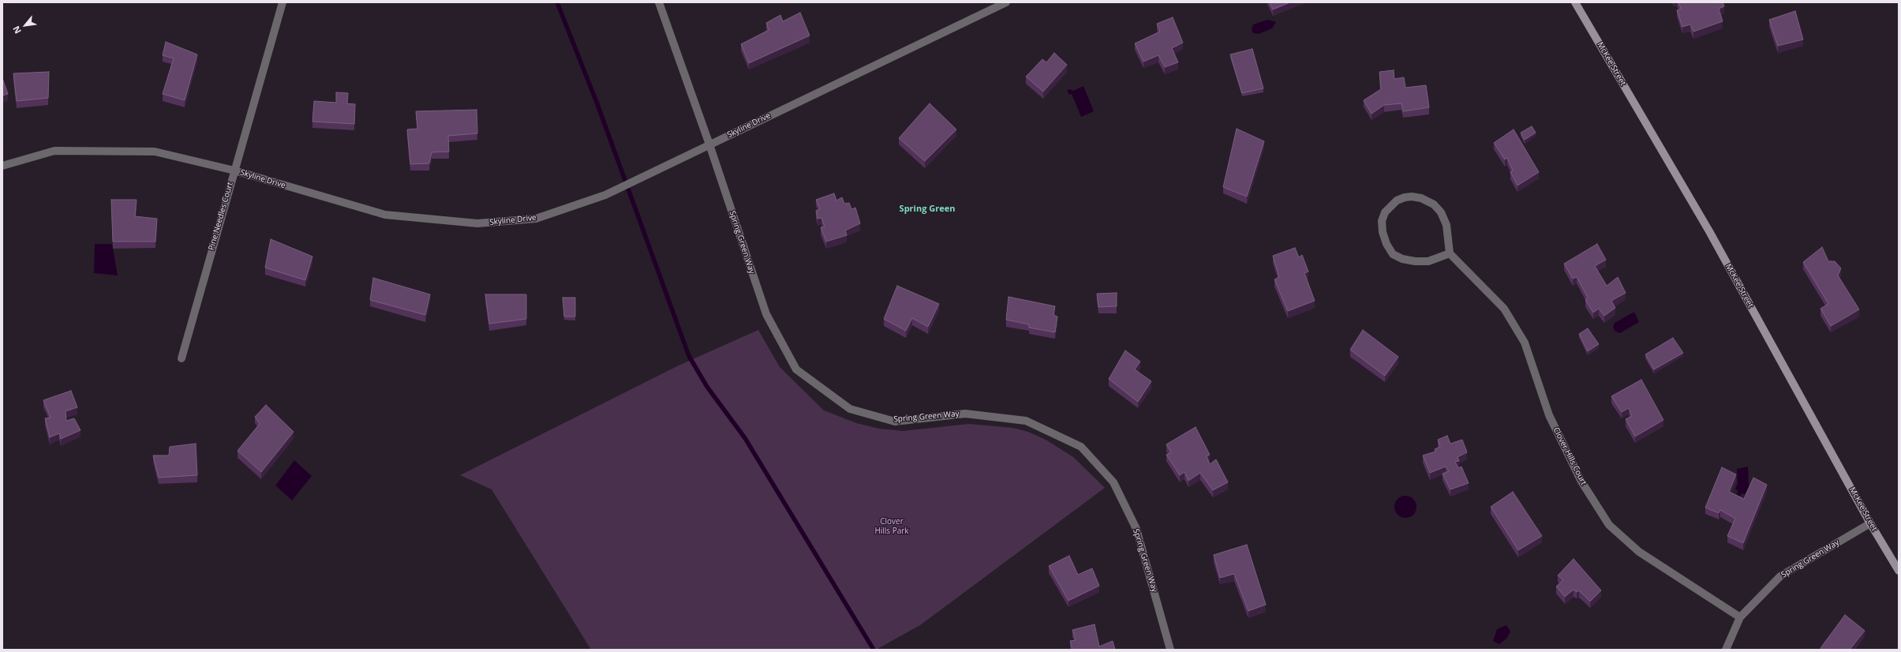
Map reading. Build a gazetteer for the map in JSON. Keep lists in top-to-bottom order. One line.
{"streets":{"street":["McKee Street","Skyline Drive","Pine Needles Court","Spring Green Way","Clover Hills Court"]},"crossings":[["McKee Street","Spring Green Way"],["Skyline Drive","Pine Needles Court"],["Skyline Drive","Spring Green Way"],["Spring Green Way","Clover Hills Court"]],"districts":["Spring Green"],"parks":["Clover Hills Park"],"north":"bottom left"}
